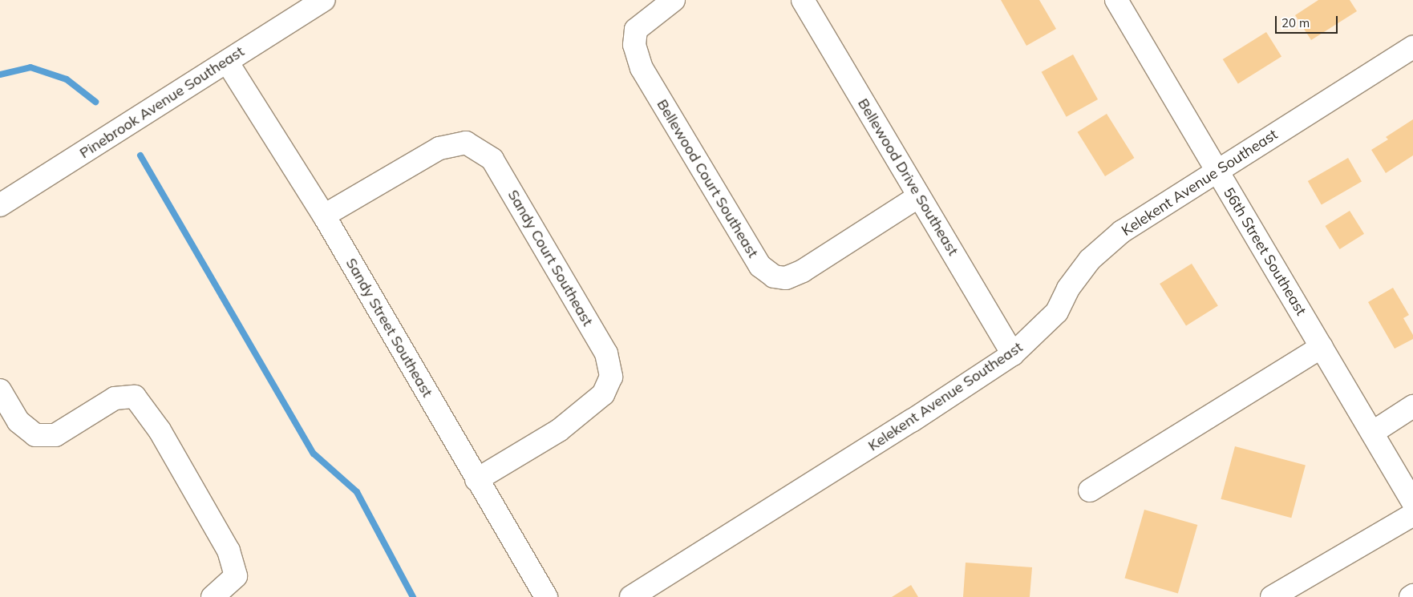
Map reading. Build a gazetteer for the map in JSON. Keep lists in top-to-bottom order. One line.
{"streets":{"street":["Pinebrook Avenue Southeast","Bellewood Drive Southeast","Bellewood Court Southeast","Kelekent Avenue Southeast","56th Street Southeast","Sandy Court Southeast","Sandy Street Southeast"]},"crossings":[["Pinebrook Avenue Southeast","Sandy Street Southeast"],["Bellewood Drive Southeast","Bellewood Court Southeast"],["Bellewood Drive Southeast","Kelekent Avenue Southeast"],["Kelekent Avenue Southeast","56th Street Southeast"],["Sandy Court Southeast","Sandy Street Southeast"]],"scale_bar":"20 m"}
